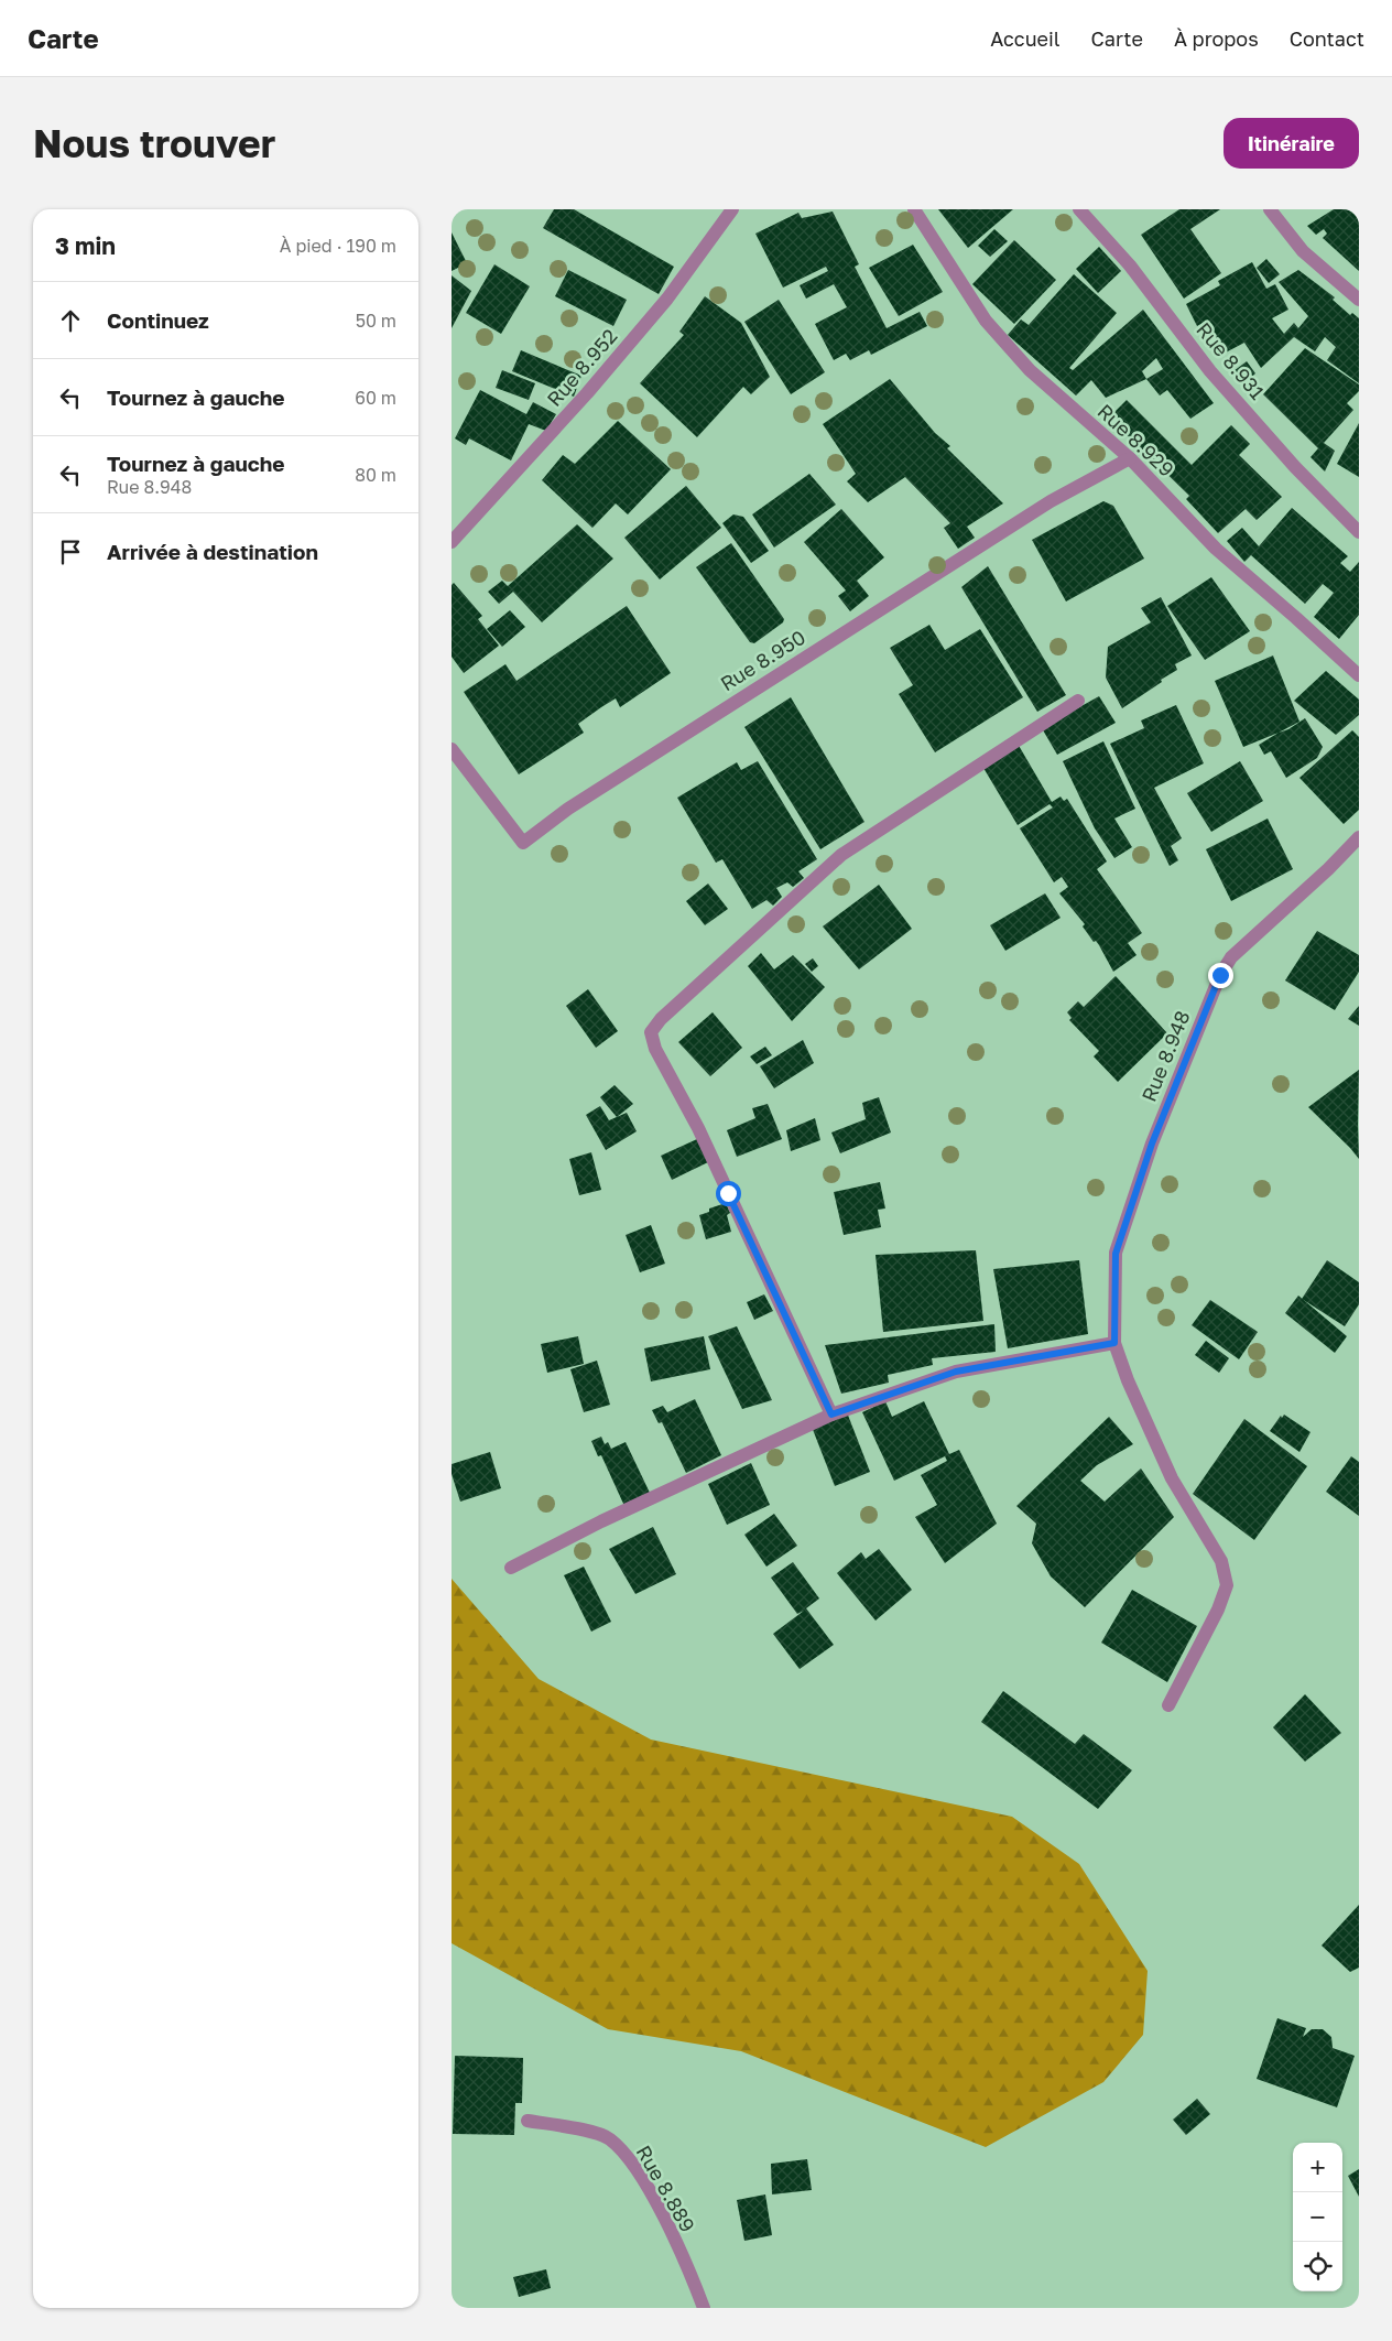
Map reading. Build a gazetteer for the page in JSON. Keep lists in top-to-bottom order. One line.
{"streets":{"street":["Rue 8.931","Rue 8.952","Rue 8.929","Rue 8.950","Rue 8.948","Rue 8.889"]},"crossings":[["Rue 8.929","Rue 8.950"]],"page":{"header":"Carte","nav":["Accueil","Carte","À propos","Contact"],"buttons":"Itinéraire","title":"Nous trouver","heading":["3 min","À pied · 190 m"],"list":[["Continuez","50 m"],["Tournez à gauche","60 m"],["Tournez à gauche","Rue 8.948","80 m"],"Arrivée à destination"],"map_buttons":["+","−"]}}
